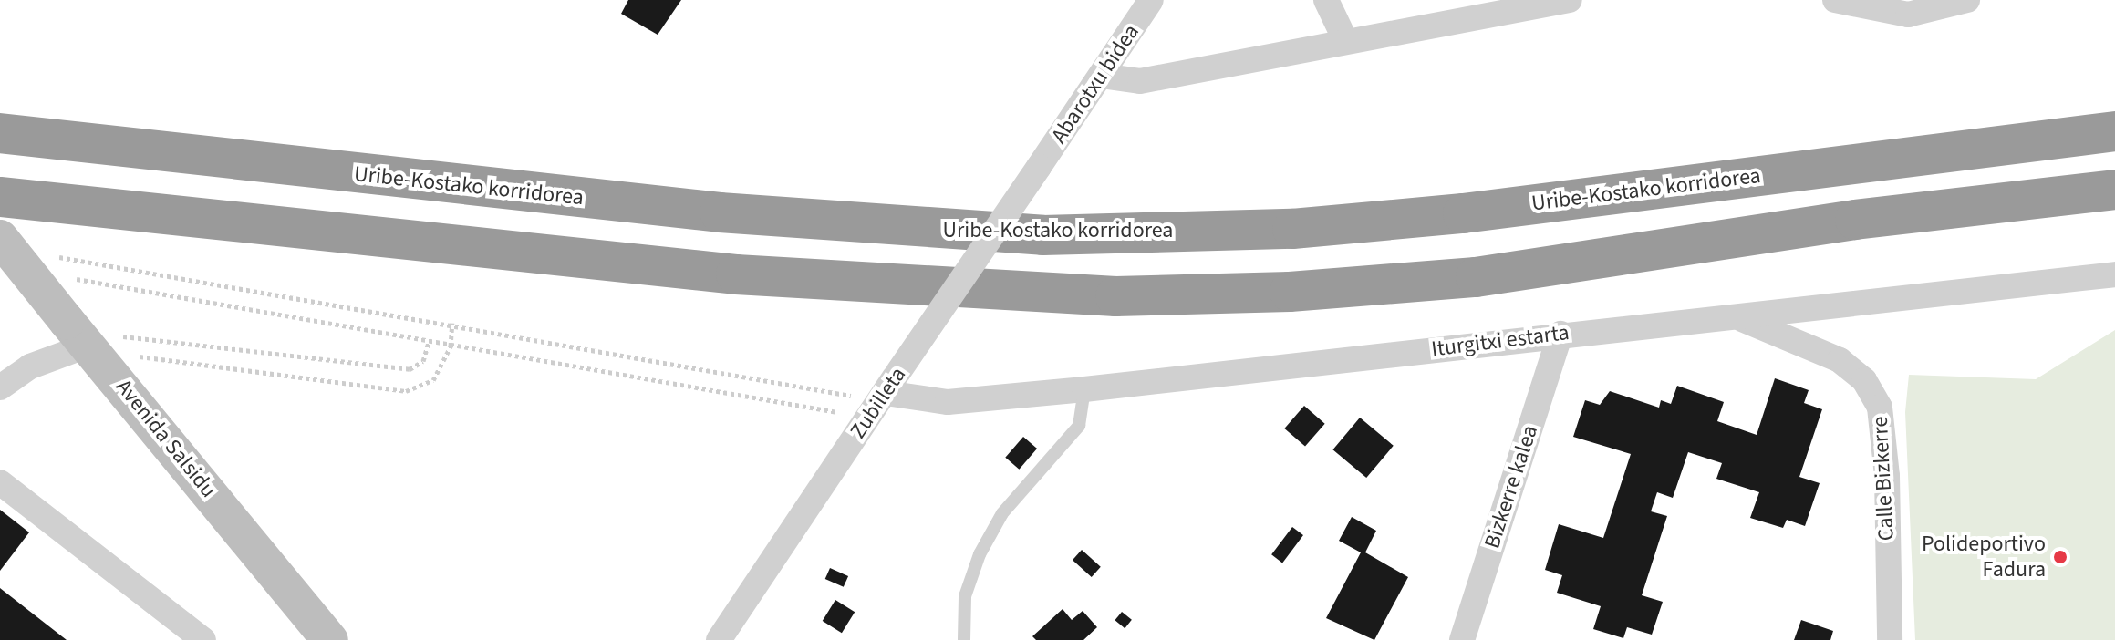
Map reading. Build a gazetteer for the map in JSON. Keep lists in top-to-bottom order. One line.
{"streets":{"highway":["Uribe-Kostako korridorea"],"street":["Abarotxu bidea","Iturgitxi estarta","Zubilleta","Avenida Salsidu","Calle Bizkerre","Bizkerre kalea"]},"crossings":[["Abarotxu bidea","Zubilleta"],["Iturgitxi estarta","Zubilleta"],["Iturgitxi estarta","Calle Bizkerre"],["Iturgitxi estarta","Bizkerre kalea"]],"places":["Polideportivo Fadura"]}
